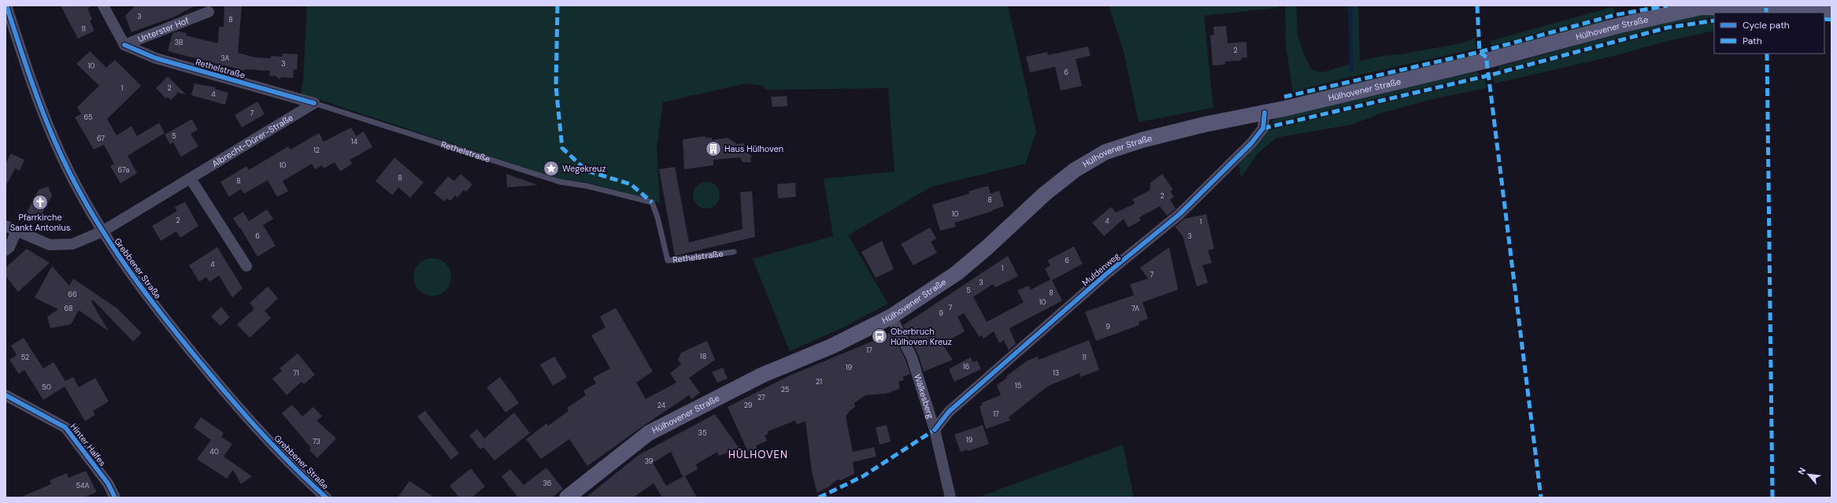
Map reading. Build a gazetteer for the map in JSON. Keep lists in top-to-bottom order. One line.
{"streets":{"main road":["Hülhovener Straße"],"street":["Unterster Hof","Rethelstraße","Albrecht-Dürer-Straße","Grebbener Straße","Muldenweg","Wälkesberg","Hinter Halfes"]},"crossings":[["Hülhovener Straße","Muldenweg"],["Hülhovener Straße","Wälkesberg"],["Unterster Hof","Rethelstraße"],["Rethelstraße","Albrecht-Dürer-Straße"],["Albrecht-Dürer-Straße","Grebbener Straße"],["Muldenweg","Wälkesberg"]],"districts":["HÜLHOVEN"],"places":{"building":["Haus Hülhoven"],"place":["Wegekreuz"],"church":["Pfarrkirche Sankt Antonius"],"bus stop":["Oberbruch Hülhoven Kreuz"]},"house_numbers":["3","8","11","3B","2","3A","3","10","6","1","2","4","7","65","5","67","14","12","10","67a","8","8","2","8","10","2","4","1","6","3","6","4","1","7","3","5","8","66","10","7","68","7A","9","9","17","18","52","11","16","19","71","13","21","15","50","25","27","24","29","17","35","19","73","40","39","36","54A"],"legend":["Cycle path","Path"],"north":"top left"}
